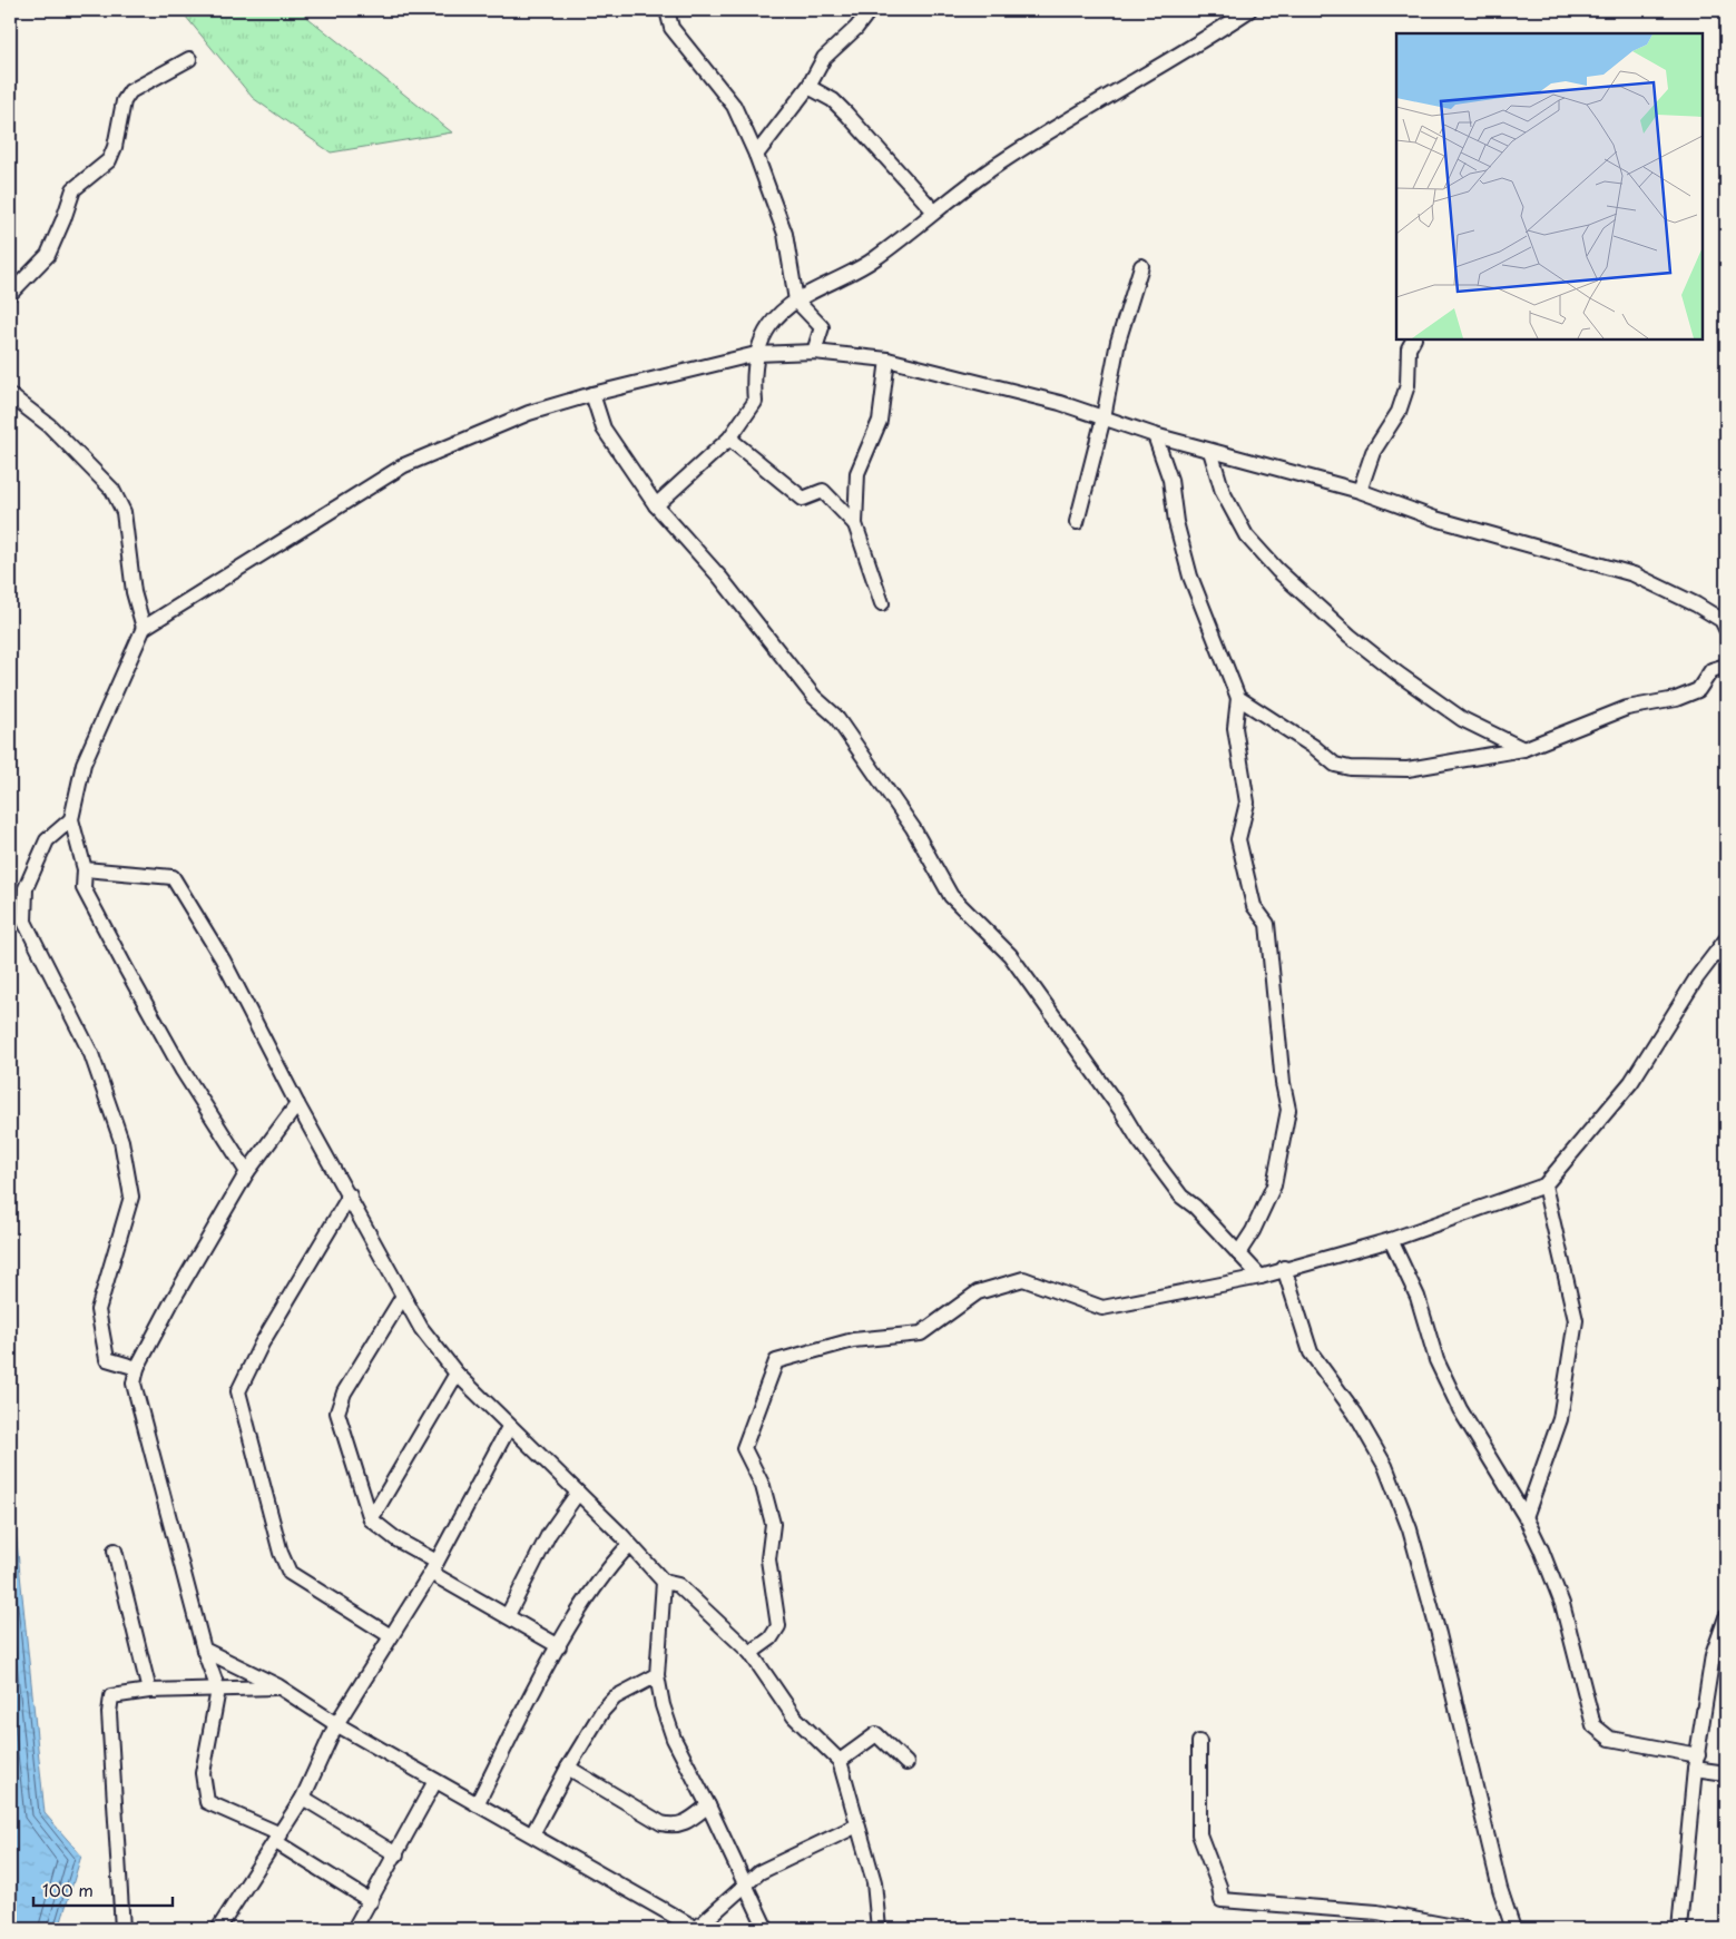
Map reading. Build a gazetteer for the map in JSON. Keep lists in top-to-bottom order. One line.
{"scale_bar":"100 m"}
